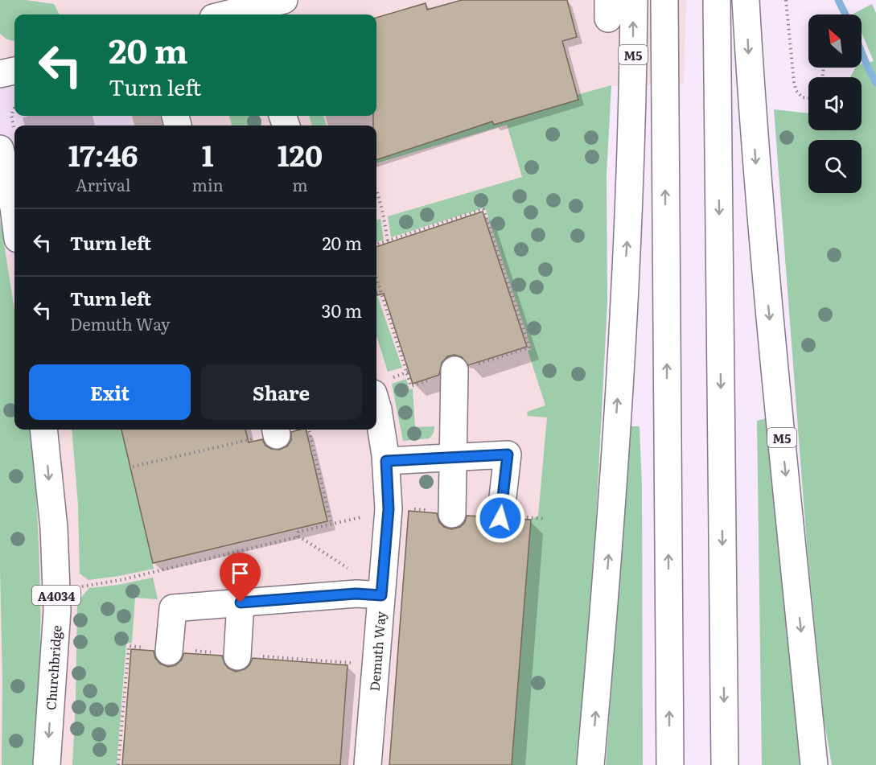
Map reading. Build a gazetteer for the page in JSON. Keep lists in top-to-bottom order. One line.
{"streets":{"main road":["M5","A4034","Demuth Way","Churchbridge"]},"one_way":["Churchbridge"],"north":"top left","page":{"turn":["20 m","Turn left"],"eta":["17:46","Arrival","1","min","120","m"],"list":[{"name":"Turn left","value":"20 m"},{"name":"Turn left","note":"Demuth Way","value":"30 m"}],"buttons":["Exit","Share"]}}
